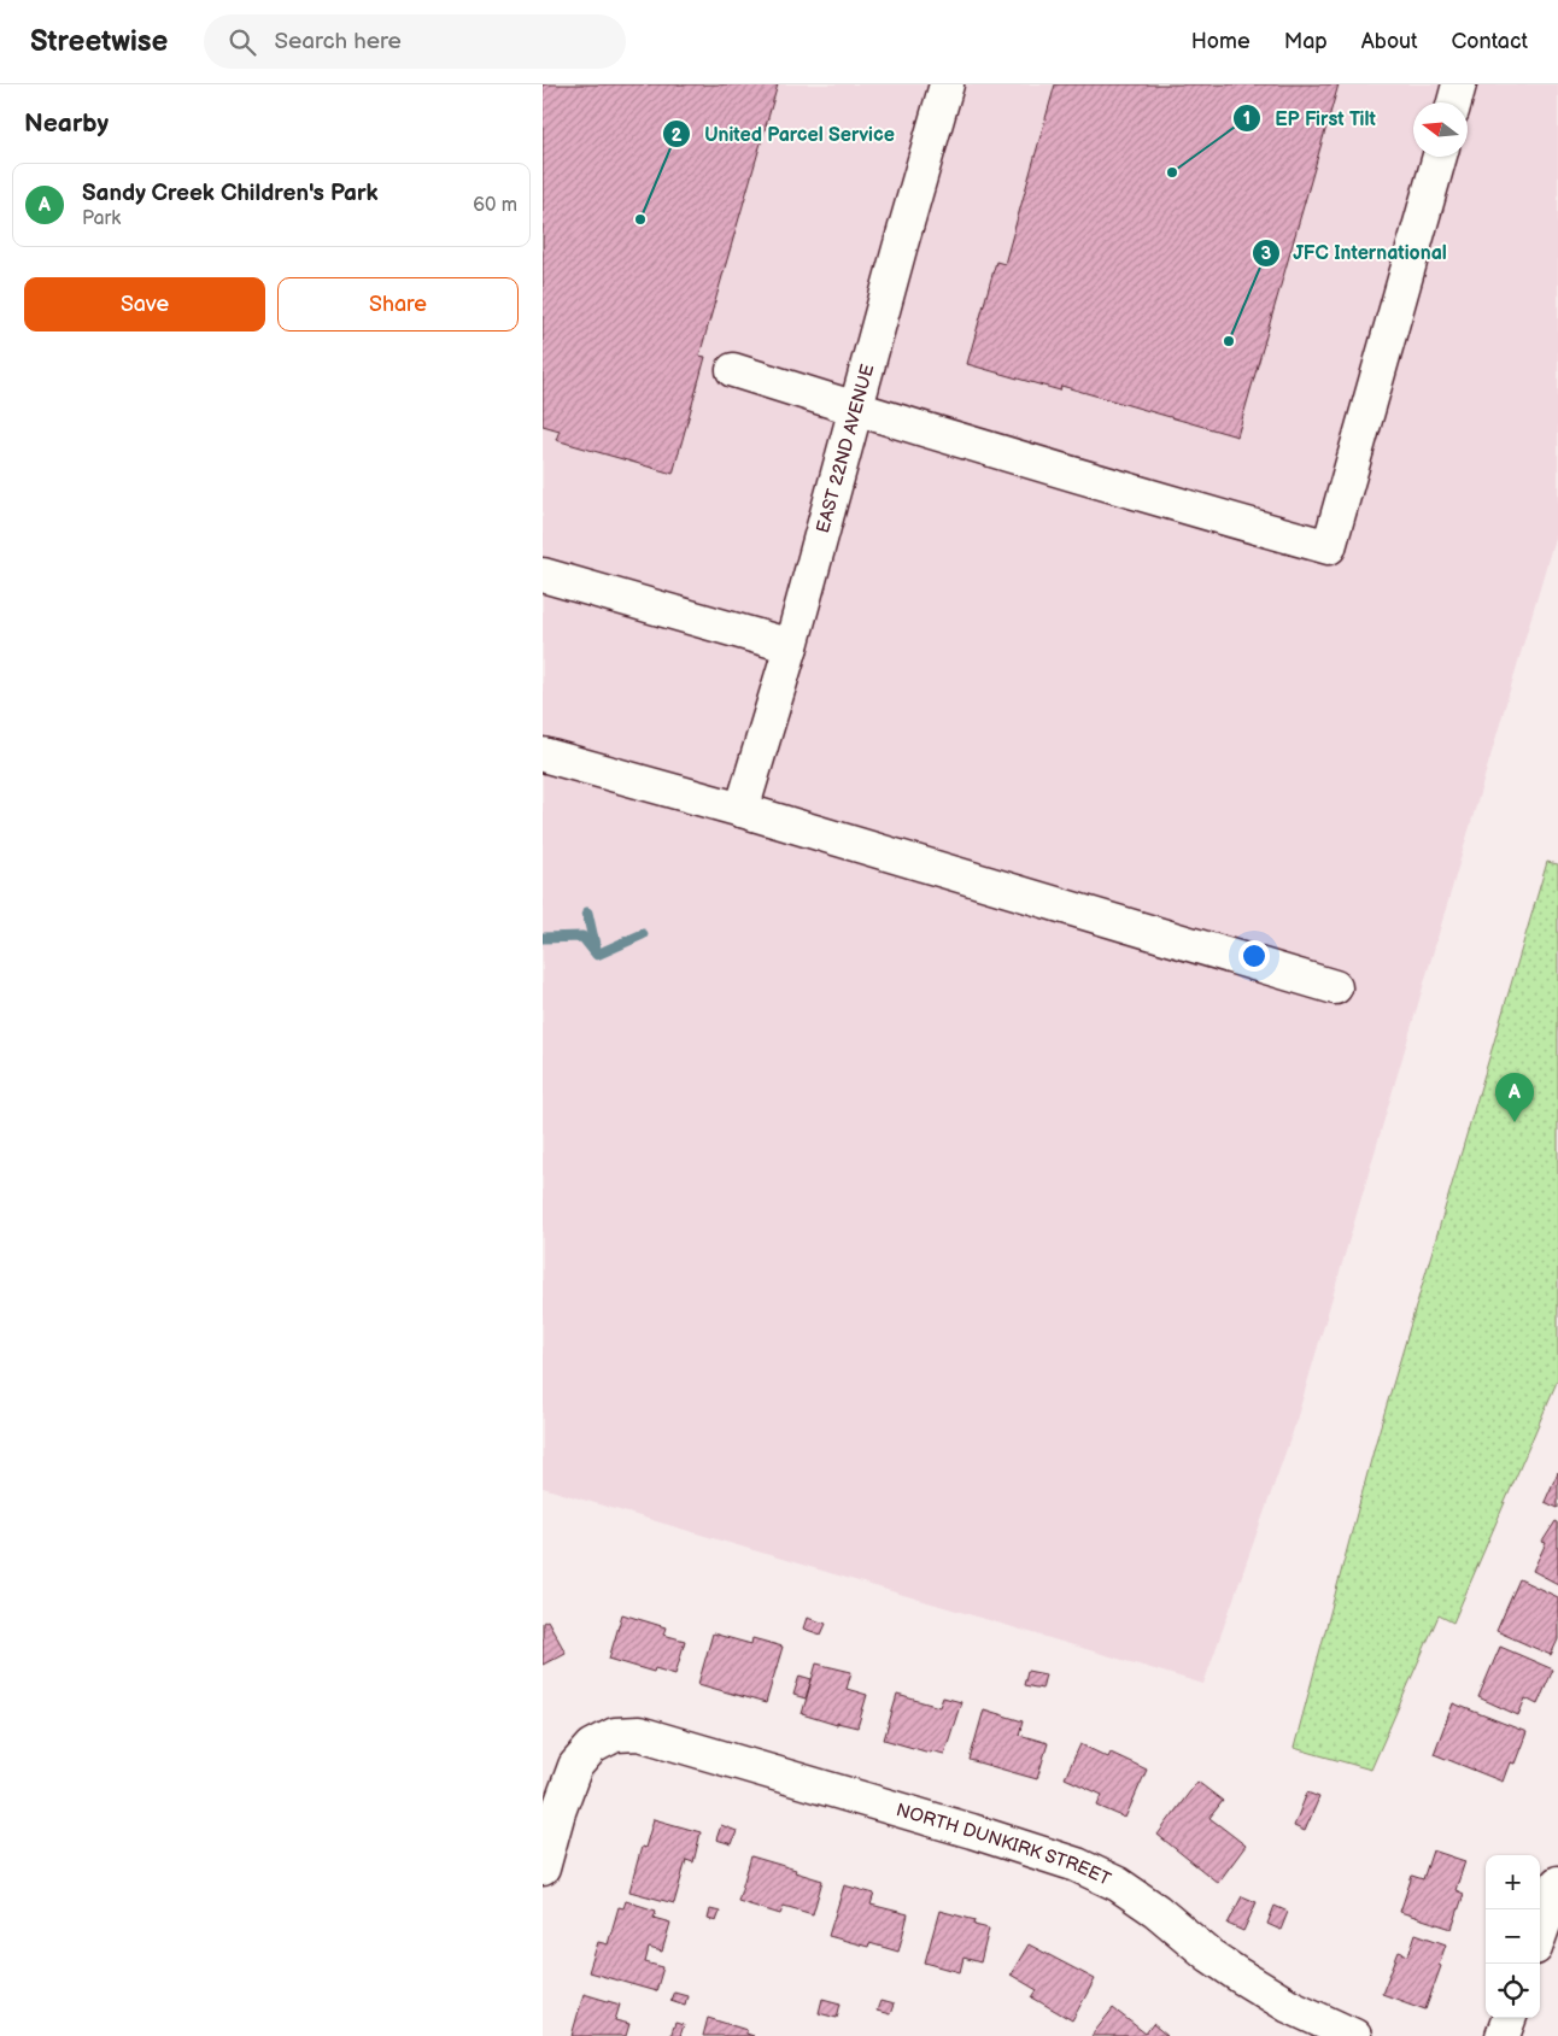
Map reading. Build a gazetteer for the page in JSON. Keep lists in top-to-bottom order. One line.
{"streets":{"street":["EAST 22ND AVENUE","NORTH DUNKIRK STREET"]},"places":["EP First Tilt","United Parcel Service","JFC International"],"north":"left","page":{"header":"Streetwise","search":"Search here","nav":["Home","Map","About","Contact"],"heading":"Nearby","list":[{"mark":"A","name":"Sandy Creek Children's Park","note":"Park","value":"60 m"}],"buttons":["Save","Share"],"pins":"A","map_buttons":["+","−"]}}
